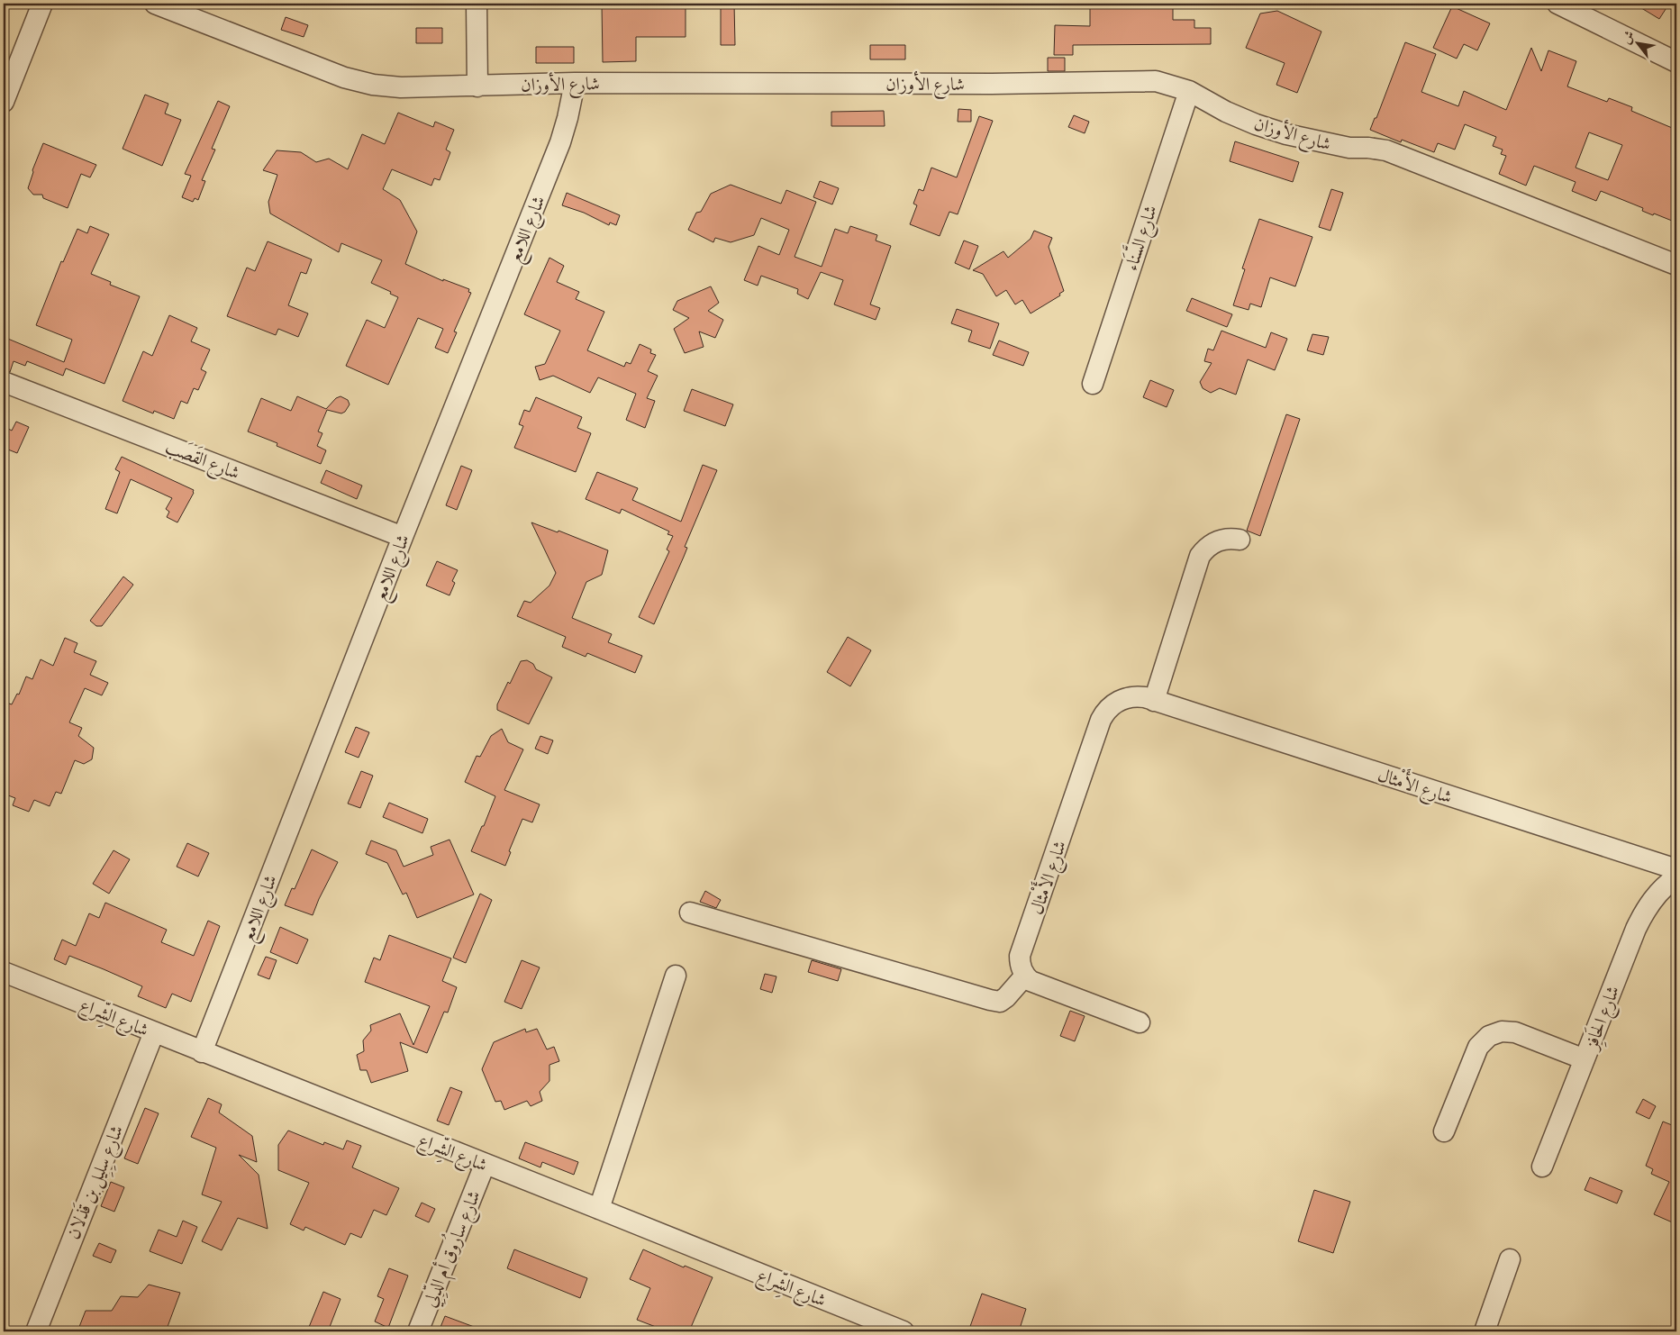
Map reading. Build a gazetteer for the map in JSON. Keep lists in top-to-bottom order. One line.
{"streets":{"street":["شارع الأوزان","شارع اللامع","شارع السَّنَاء","شارع القَصَب","شارع الأَمْثال","شارع الشِّراع","شارع الحَافِز","شارع سِلِيل بن قَذلان","شارع سارُوق أم الدِّلِي"]},"crossings":[["شارع الأوزان","شارع اللامع"],["شارع الأوزان","شارع السَّنَاء"],["شارع اللامع","شارع القَصَب"],["شارع اللامع","شارع الشِّراع"],["شارع الشِّراع","شارع سِلِيل بن قَذلان"],["شارع الشِّراع","شارع سارُوق أم الدِّلِي"]],"north":"top left"}
